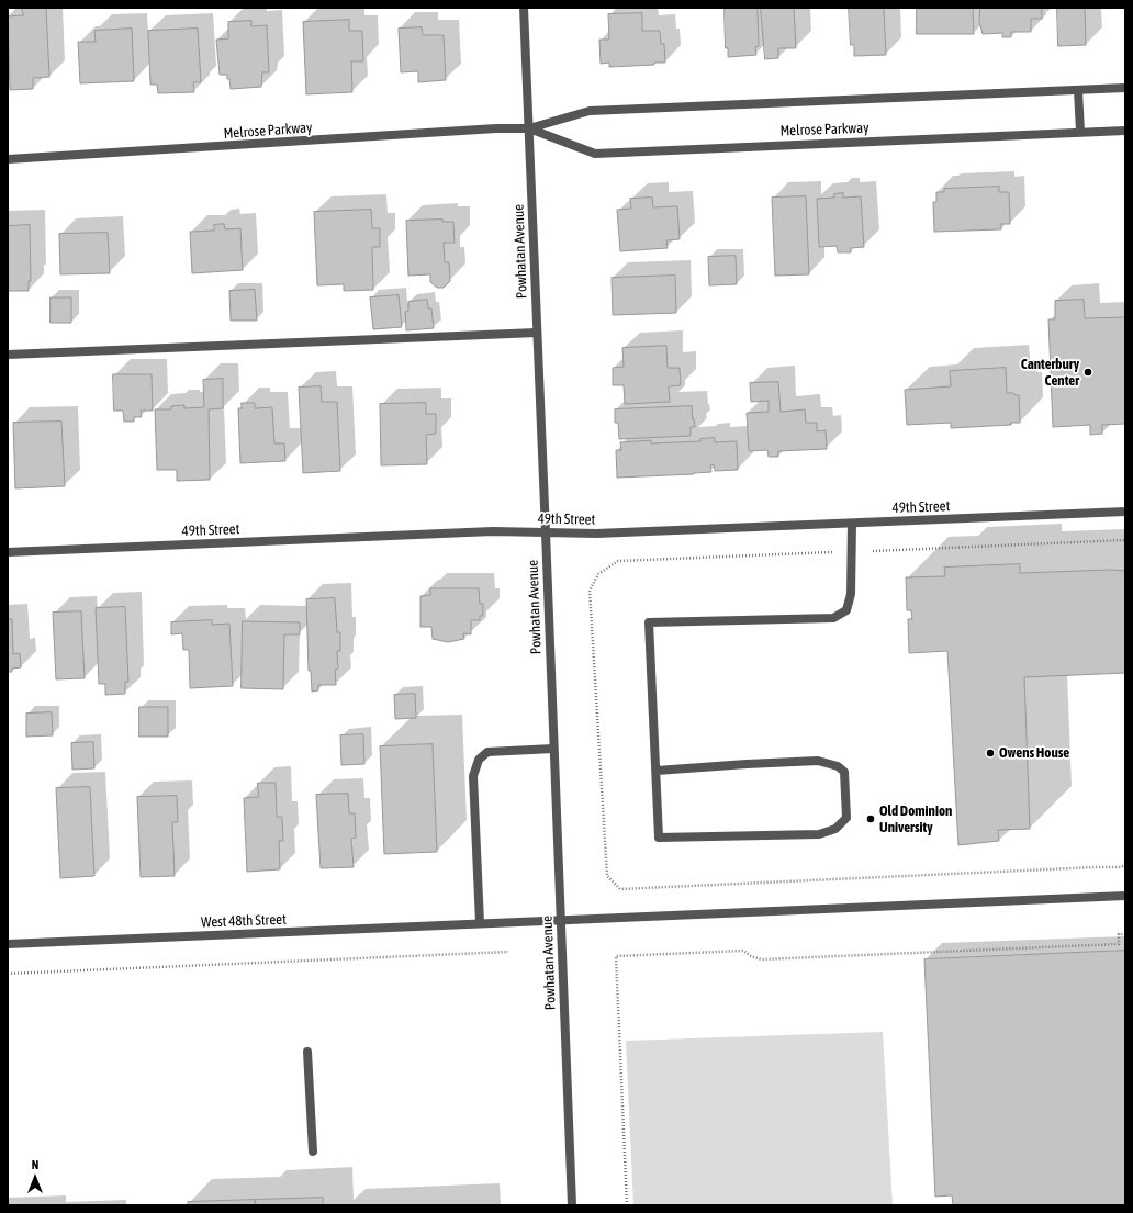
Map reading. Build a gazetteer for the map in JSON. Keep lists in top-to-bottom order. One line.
{"streets":{"street":["Melrose Parkway","Powhatan Avenue","49th Street","West 48th Street"]},"crossings":[["Melrose Parkway","Powhatan Avenue"],["Powhatan Avenue","49th Street"],["Powhatan Avenue","West 48th Street"]],"places":["Canterbury Center","Owens House","Old Dominion University"],"north":"top"}
